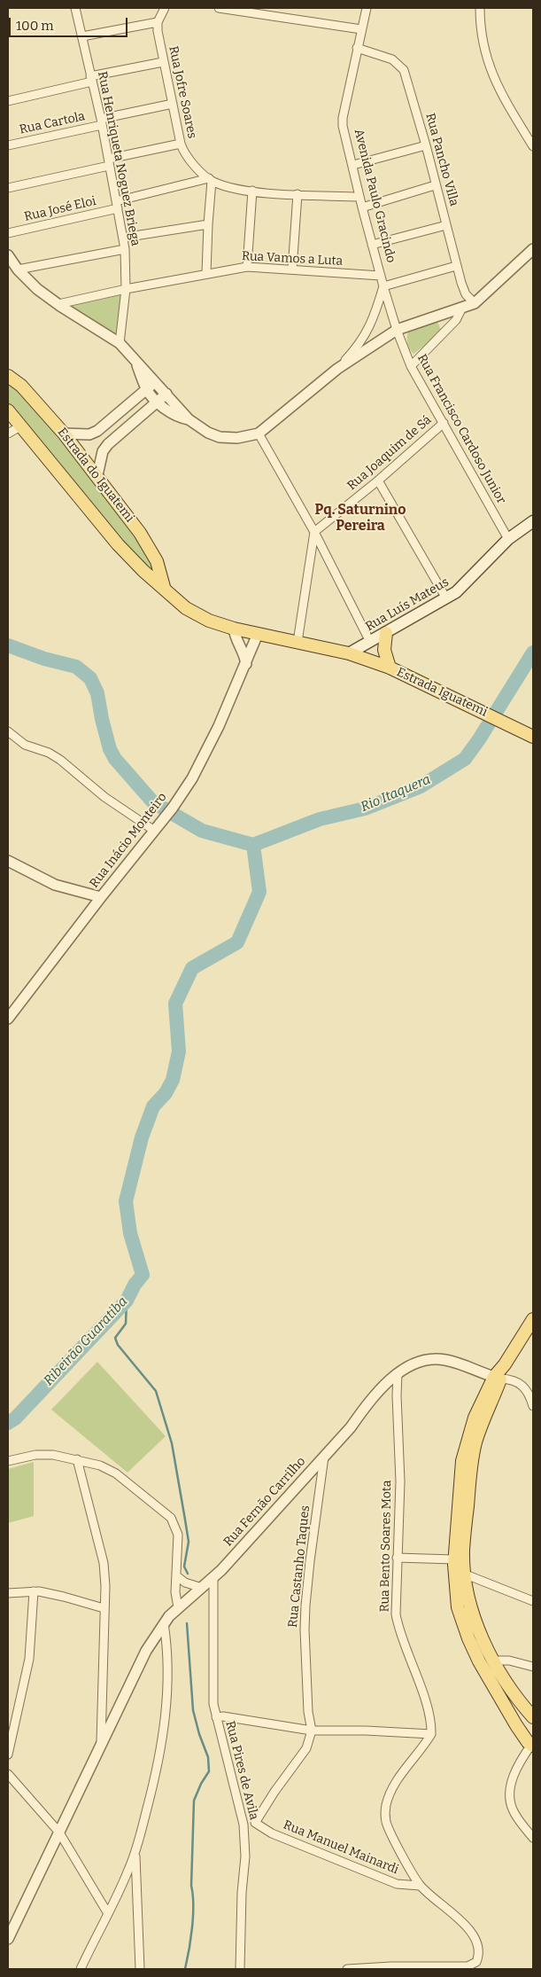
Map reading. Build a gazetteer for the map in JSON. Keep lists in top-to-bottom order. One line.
{"streets":{"main road":["Estrada do Iguatemi","Rua Luís Mateus","Estrada Iguatemi"],"street":["Rua Jofre Soares","Rua Cartola","Rua Henriqueta Noguez Briega","Rua Pancho Villa","Avenida Paulo Gracindo","Rua José Eloi","Rua Vamos a Luta","Rua Francisco Cardoso Junior","Rua Joaquim de Sá","Rua Inácio Monteiro","Rua Fernão Carrilho","Rua Bento Soares Mota","Rua Castanho Taques","Rua Pires de Avila","Rua Manuel Mainardi"]},"crossings":[["Rua Jofre Soares","Rua Cartola"],["Rua Jofre Soares","Avenida Paulo Gracindo"],["Rua Jofre Soares","Rua José Eloi"],["Rua Cartola","Rua Henriqueta Noguez Briega"],["Rua Henriqueta Noguez Briega","Rua José Eloi"],["Rua Henriqueta Noguez Briega","Rua Vamos a Luta"],["Rua Pancho Villa","Avenida Paulo Gracindo"],["Avenida Paulo Gracindo","Rua Vamos a Luta"],["Avenida Paulo Gracindo","Rua Francisco Cardoso Junior"],["Rua Francisco Cardoso Junior","Rua Joaquim de Sá"],["Rua Francisco Cardoso Junior","Rua Luís Mateus"],["Estrada do Iguatemi","Rua Luís Mateus"],["Estrada do Iguatemi","Estrada Iguatemi"],["Estrada do Iguatemi","Rua Inácio Monteiro"],["Rua Luís Mateus","Estrada Iguatemi"],["Rua Fernão Carrilho","Rua Bento Soares Mota"],["Rua Fernão Carrilho","Rua Castanho Taques"],["Rua Fernão Carrilho","Rua Pires de Avila"],["Rua Castanho Taques","Rua Manuel Mainardi"]],"districts":["Pq. Saturnino Pereira"],"water":["Rio Itaquera","Ribeirão Guaratiba"],"scale_bar":"100 m"}
